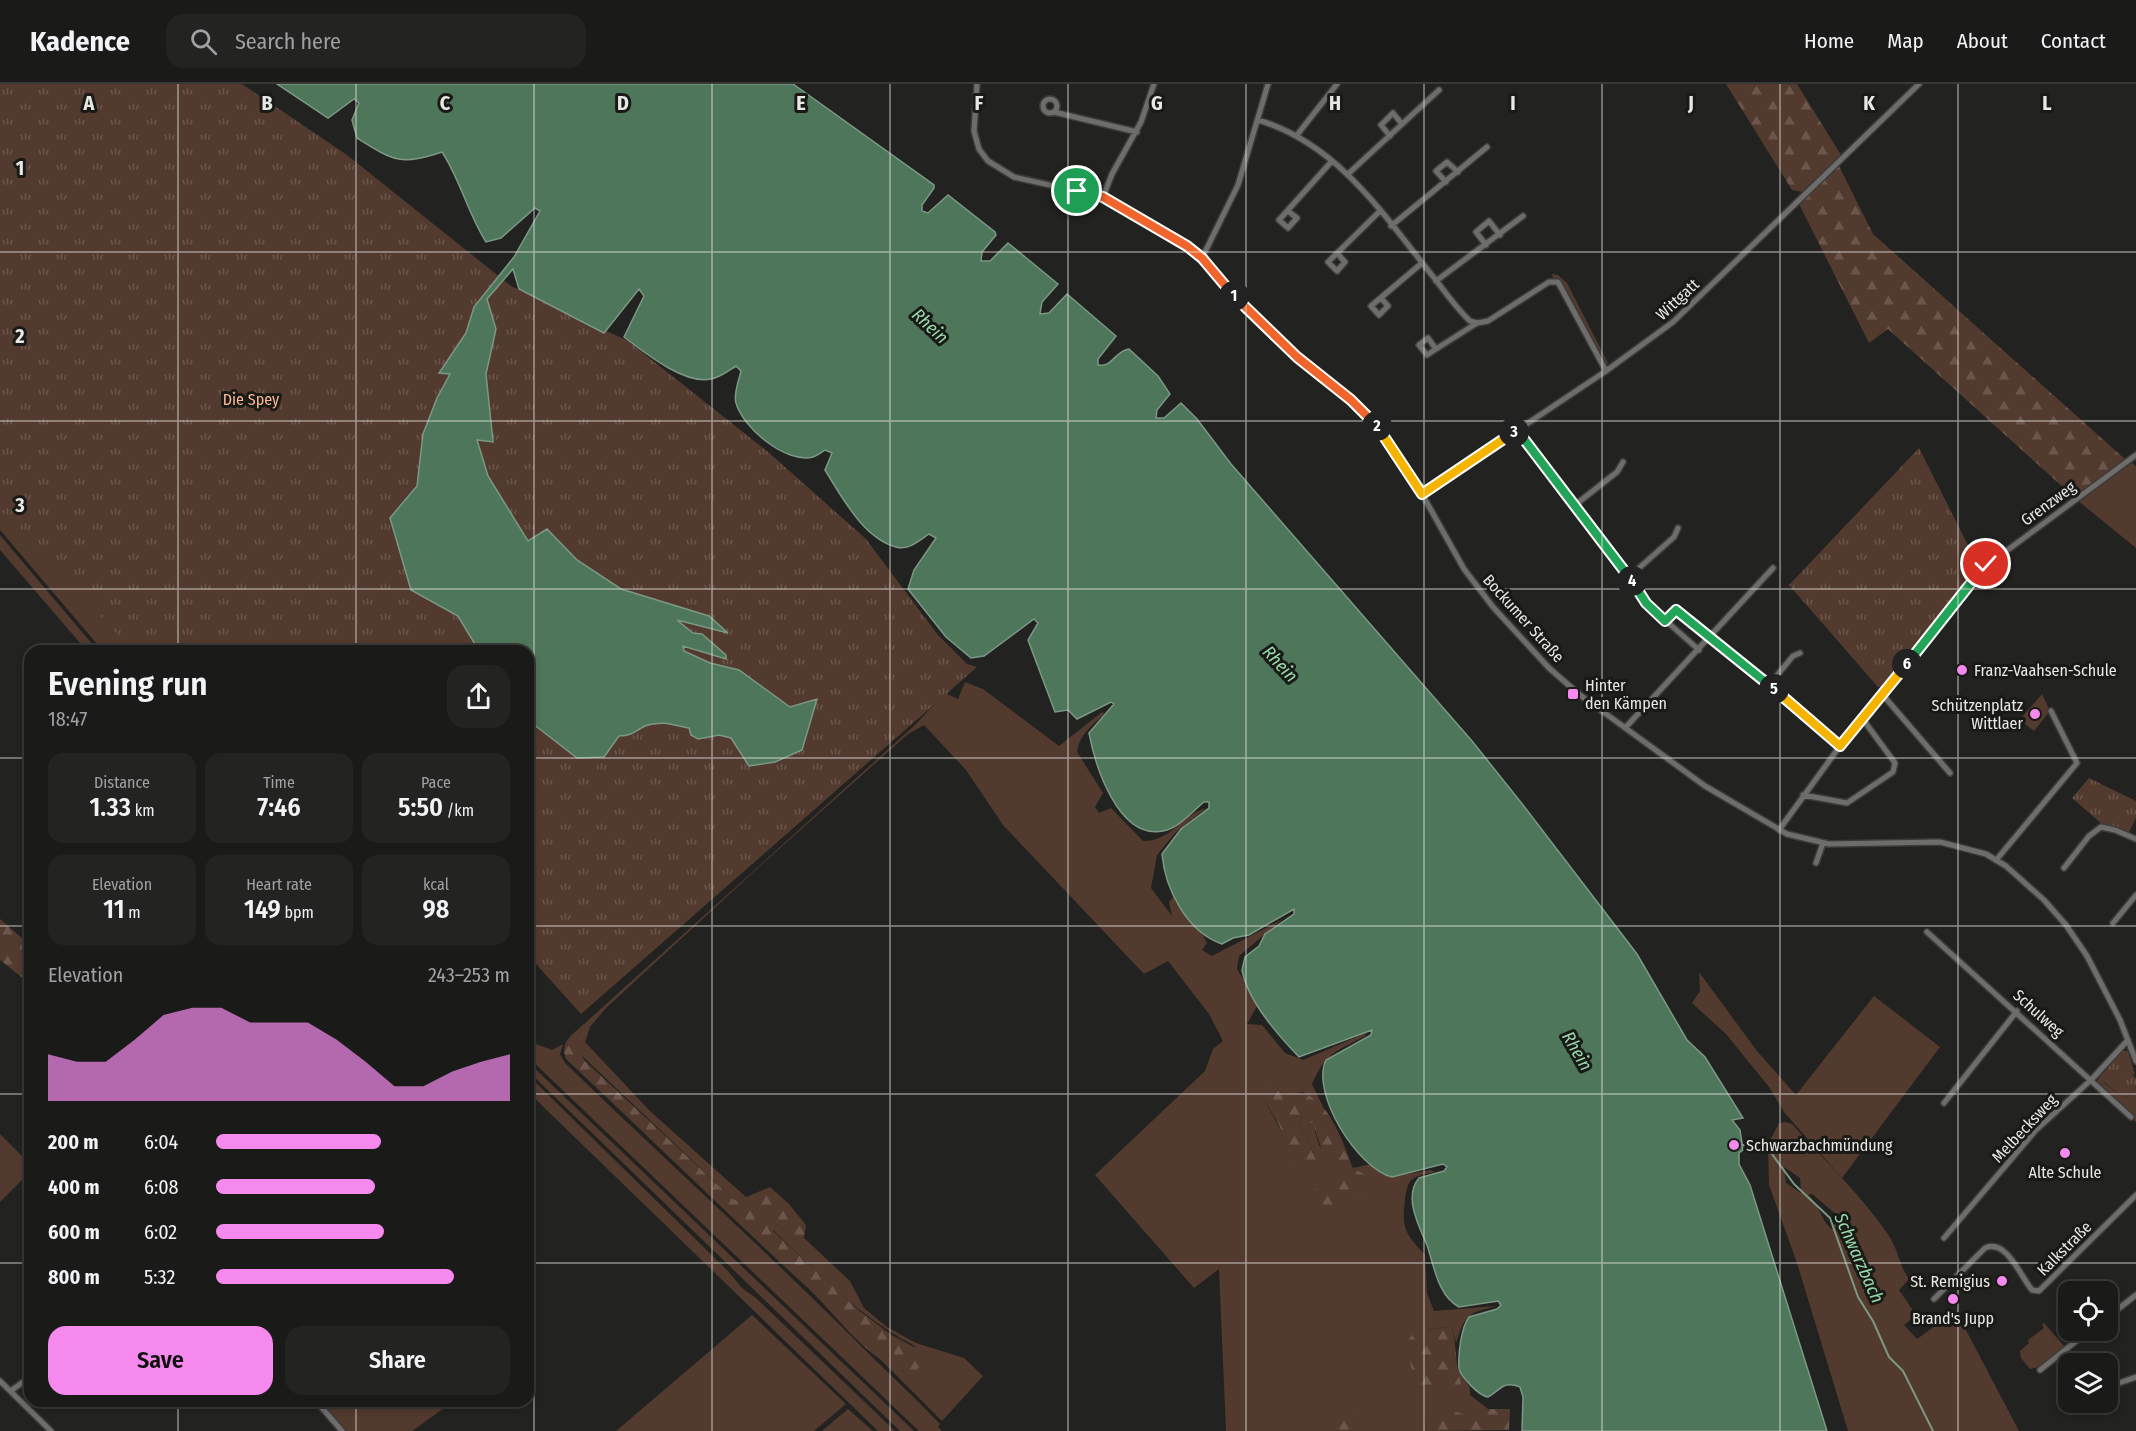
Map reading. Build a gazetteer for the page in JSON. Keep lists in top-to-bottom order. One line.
{"streets":{"street":["Wittgatt","Grenzweg","Bockumer Straße","Schulweg","Melbecksweg","Kalkstraße"]},"crossings":[["Wittgatt","Bockumer Straße"],["Grenzweg","Bockumer Straße"],["Bockumer Straße","Melbecksweg"],["Schulweg","Melbecksweg"]],"water":["Rhein","Schwarzbach"],"parks":["Die Spey"],"places":{"other":["Franz-Vaahsen-Schule","Schützenplatz Wittlaer","Schwarzbachmündung","Alte Schule","St. Remigius","Brand's Jupp"],"transit":["Hinter den Kämpen"]},"page":{"header":"Kadence","search":"Search here","nav":["Home","Map","About","Contact"],"pins":["1","2","3","4","6","5"],"heading":["Evening run","18:47"],"stats":[["Distance","1.33 km"],["Time","7:46"],["Pace","5:50 /km"],["Elevation","11 m"],["Heart rate","149 bpm"],["kcal","98"]],"chart":["Elevation","243–253 m"],"list":[{"name":"200 m","note":"6:04"},{"name":"400 m","note":"6:08"},{"name":"600 m","note":"6:02"},{"name":"800 m","note":"5:32"}],"buttons":["Save","Share"]},"grid":{"columns":["A","B","C","D","E","F","G","H","I","J","K","L"],"rows":["1","2","3"]}}
